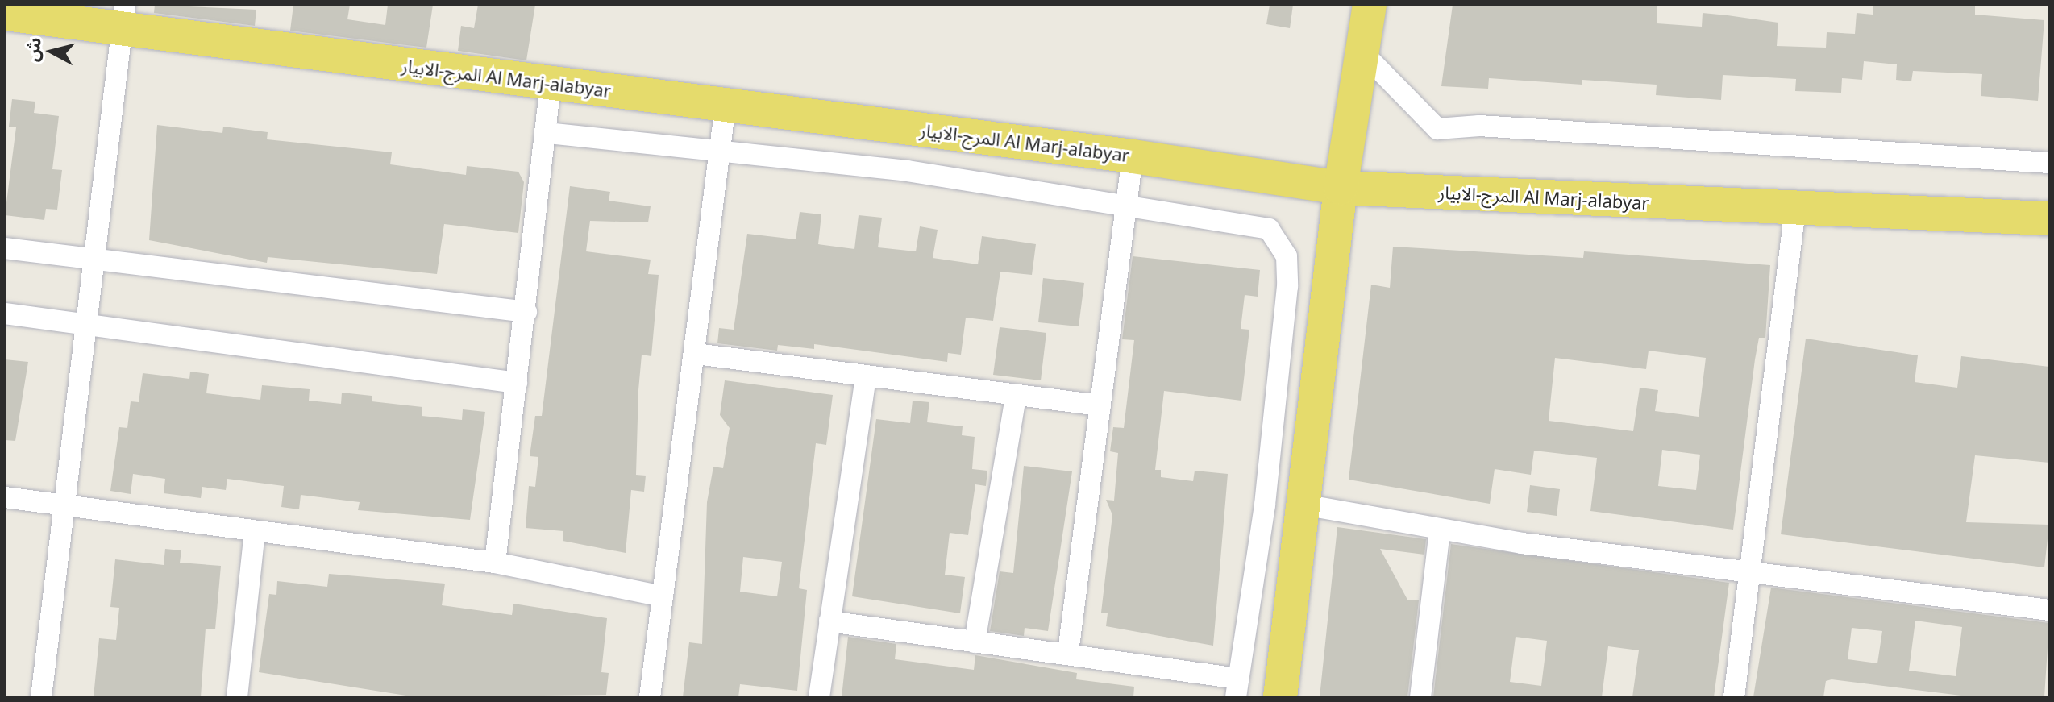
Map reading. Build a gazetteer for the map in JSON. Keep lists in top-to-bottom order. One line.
{"streets":{"main road":["المرج-الابيار Al Marj-alabyar"]},"north":"left"}
